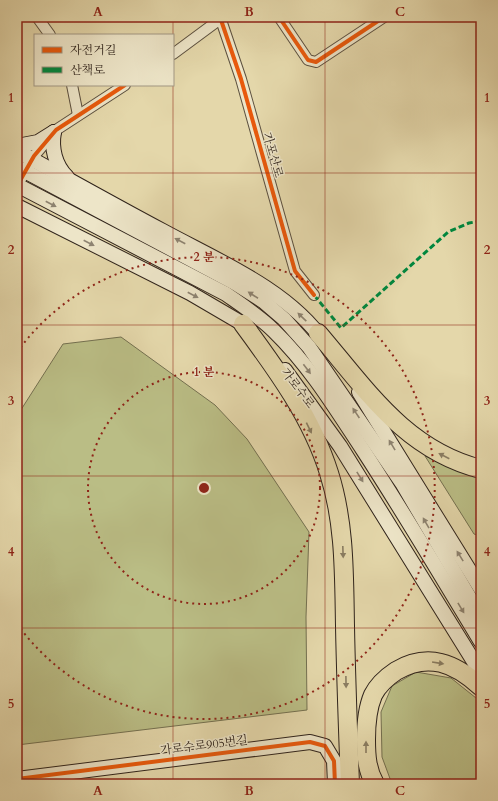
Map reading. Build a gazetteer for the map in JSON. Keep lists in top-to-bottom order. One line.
{"streets":{"main road":["가로수로","가로수로905번길"],"street":["가포산로"]},"legend":["자전거길","산책로"],"grid":{"columns":["A","B","C"],"rows":["1","2","3","4","5"]},"rings":["2 분","1 분"]}
